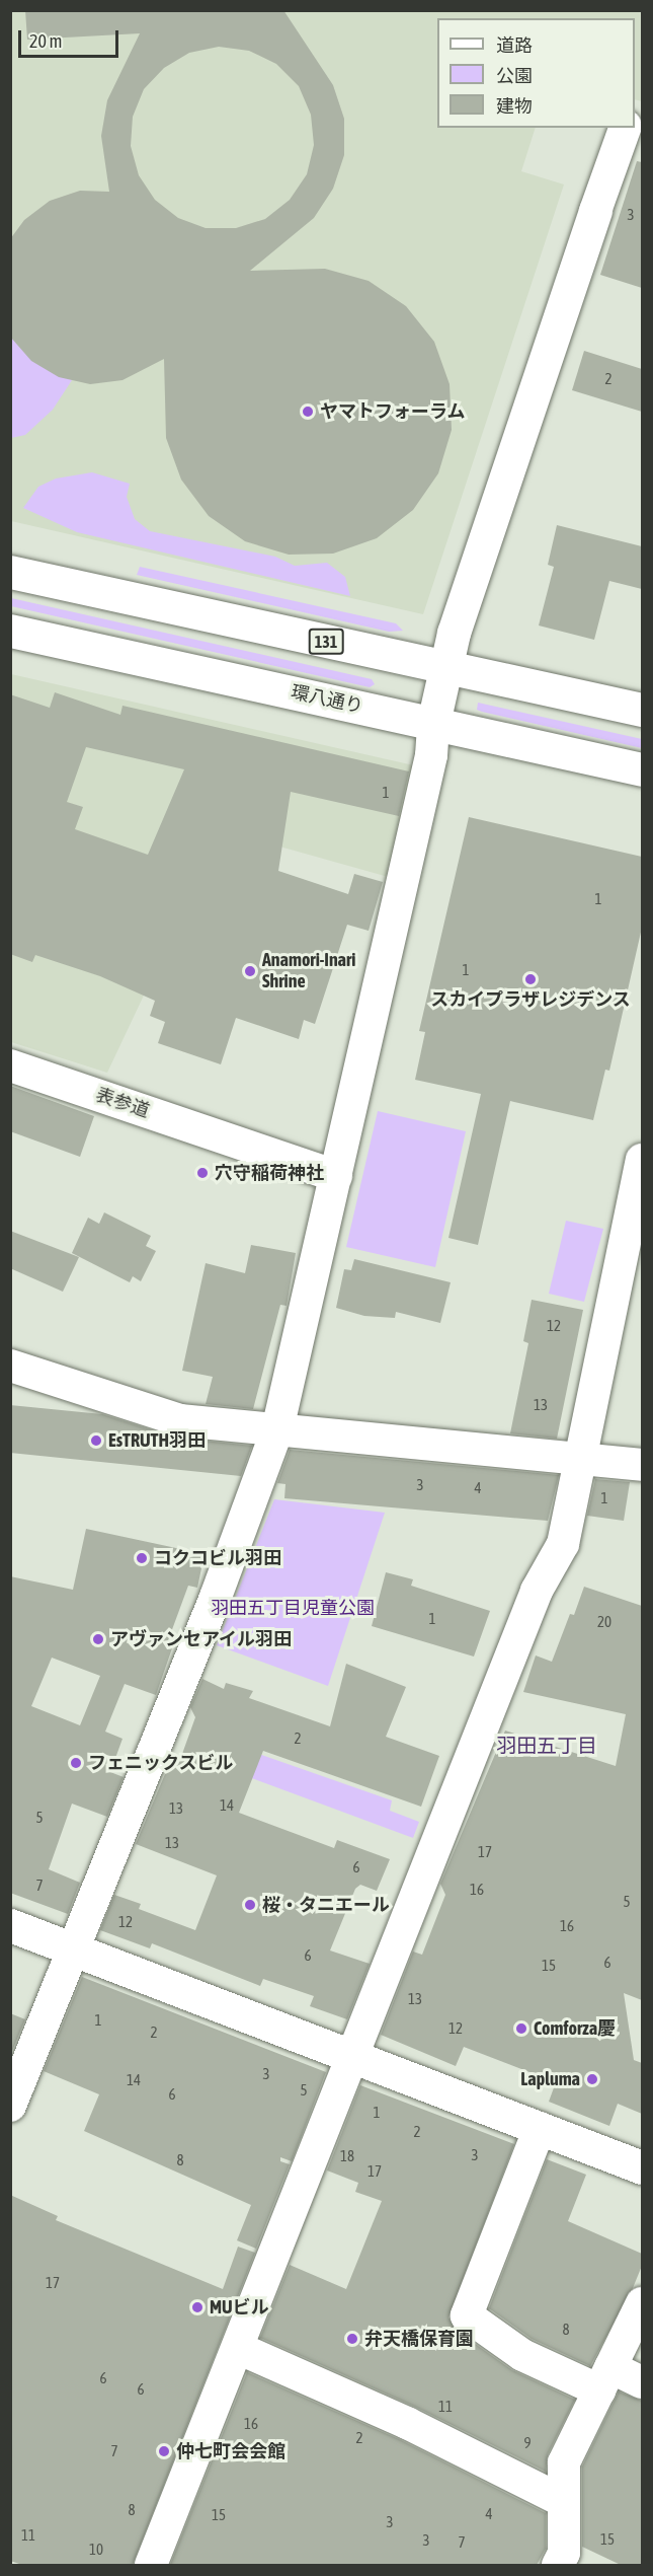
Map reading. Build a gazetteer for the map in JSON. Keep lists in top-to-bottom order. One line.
{"streets":{"main road":["131","環八通り"],"street":["表参道"]},"districts":["羽田五丁目"],"parks":["羽田五丁目児童公園"],"places":["ヤマトフォーラム","Anamori-Inari Shrine","スカイプラザレジデンス","穴守稲荷神社","EsTRUTH羽田","コクコビル羽田","アヴァンセアイル羽田","フェニックスビル","桜・タニエール","Comforza慶","Lapluma","MUビル","弁天橋保育園","仲七町会会館"],"house_numbers":["3","2","1","1","1","12","13","3","4","1","1","20","2","14","13","5","13","17","6","7","16","5","12","16","6","6","15","13","1","12","2","3","14","5","6","1","2","3","18","8","17","17","8","6","6","11","16","2","9","7","8","4","15","3","11","15","3","7","10"],"legend":["道路","公園","建物"],"scale_bar":"20 m"}
